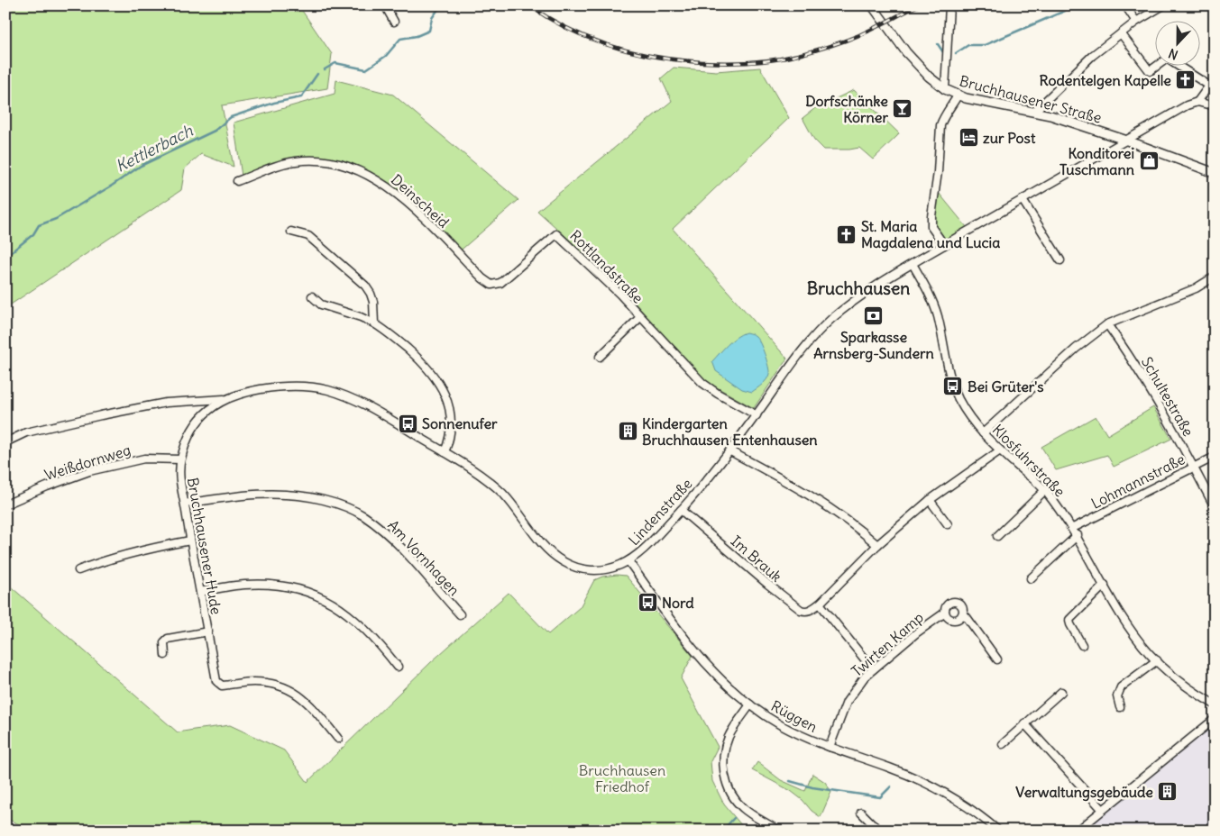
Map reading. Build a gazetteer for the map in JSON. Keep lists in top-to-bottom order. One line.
{"streets":{"street":["Bruchhausener Straße","Deinscheid","Rottlandstraße","Schultestraße","Klosfuhrstraße","Weißdornweg","Lohmannstraße","Lindenstraße","Bruchhausener Hude","Am Vornhagen","Im Brauk","Twirten Kamp","Rüggen"]},"crossings":[["Bruchhausener Straße","Lindenstraße"],["Deinscheid","Rottlandstraße"],["Rottlandstraße","Lindenstraße"],["Schultestraße","Lohmannstraße"],["Klosfuhrstraße","Lohmannstraße"],["Klosfuhrstraße","Lindenstraße"],["Klosfuhrstraße","Im Brauk"],["Weißdornweg","Bruchhausener Hude"],["Lindenstraße","Bruchhausener Hude"],["Lindenstraße","Im Brauk"],["Lindenstraße","Rüggen"],["Bruchhausener Hude","Am Vornhagen"],["Twirten Kamp","Rüggen"]],"districts":["Bruchhausen"],"water":["Kettlerbach"],"parks":["Bruchhausen Friedhof"],"places":{"church":["Rodentelgen Kapelle","St. Maria Magdalena und Lucia"],"bar":["Dorfschänke Körner"],"hotel":["zur Post"],"shop":["Konditorei Tuschmann"],"bank":["Sparkasse Arnsberg-Sundern"],"bus stop":["Bei Grüter's","Sonnenufer","Nord"],"building":["Kindergarten Bruchhausen Entenhausen","Verwaltungsgebäude"]},"north":"bottom"}
